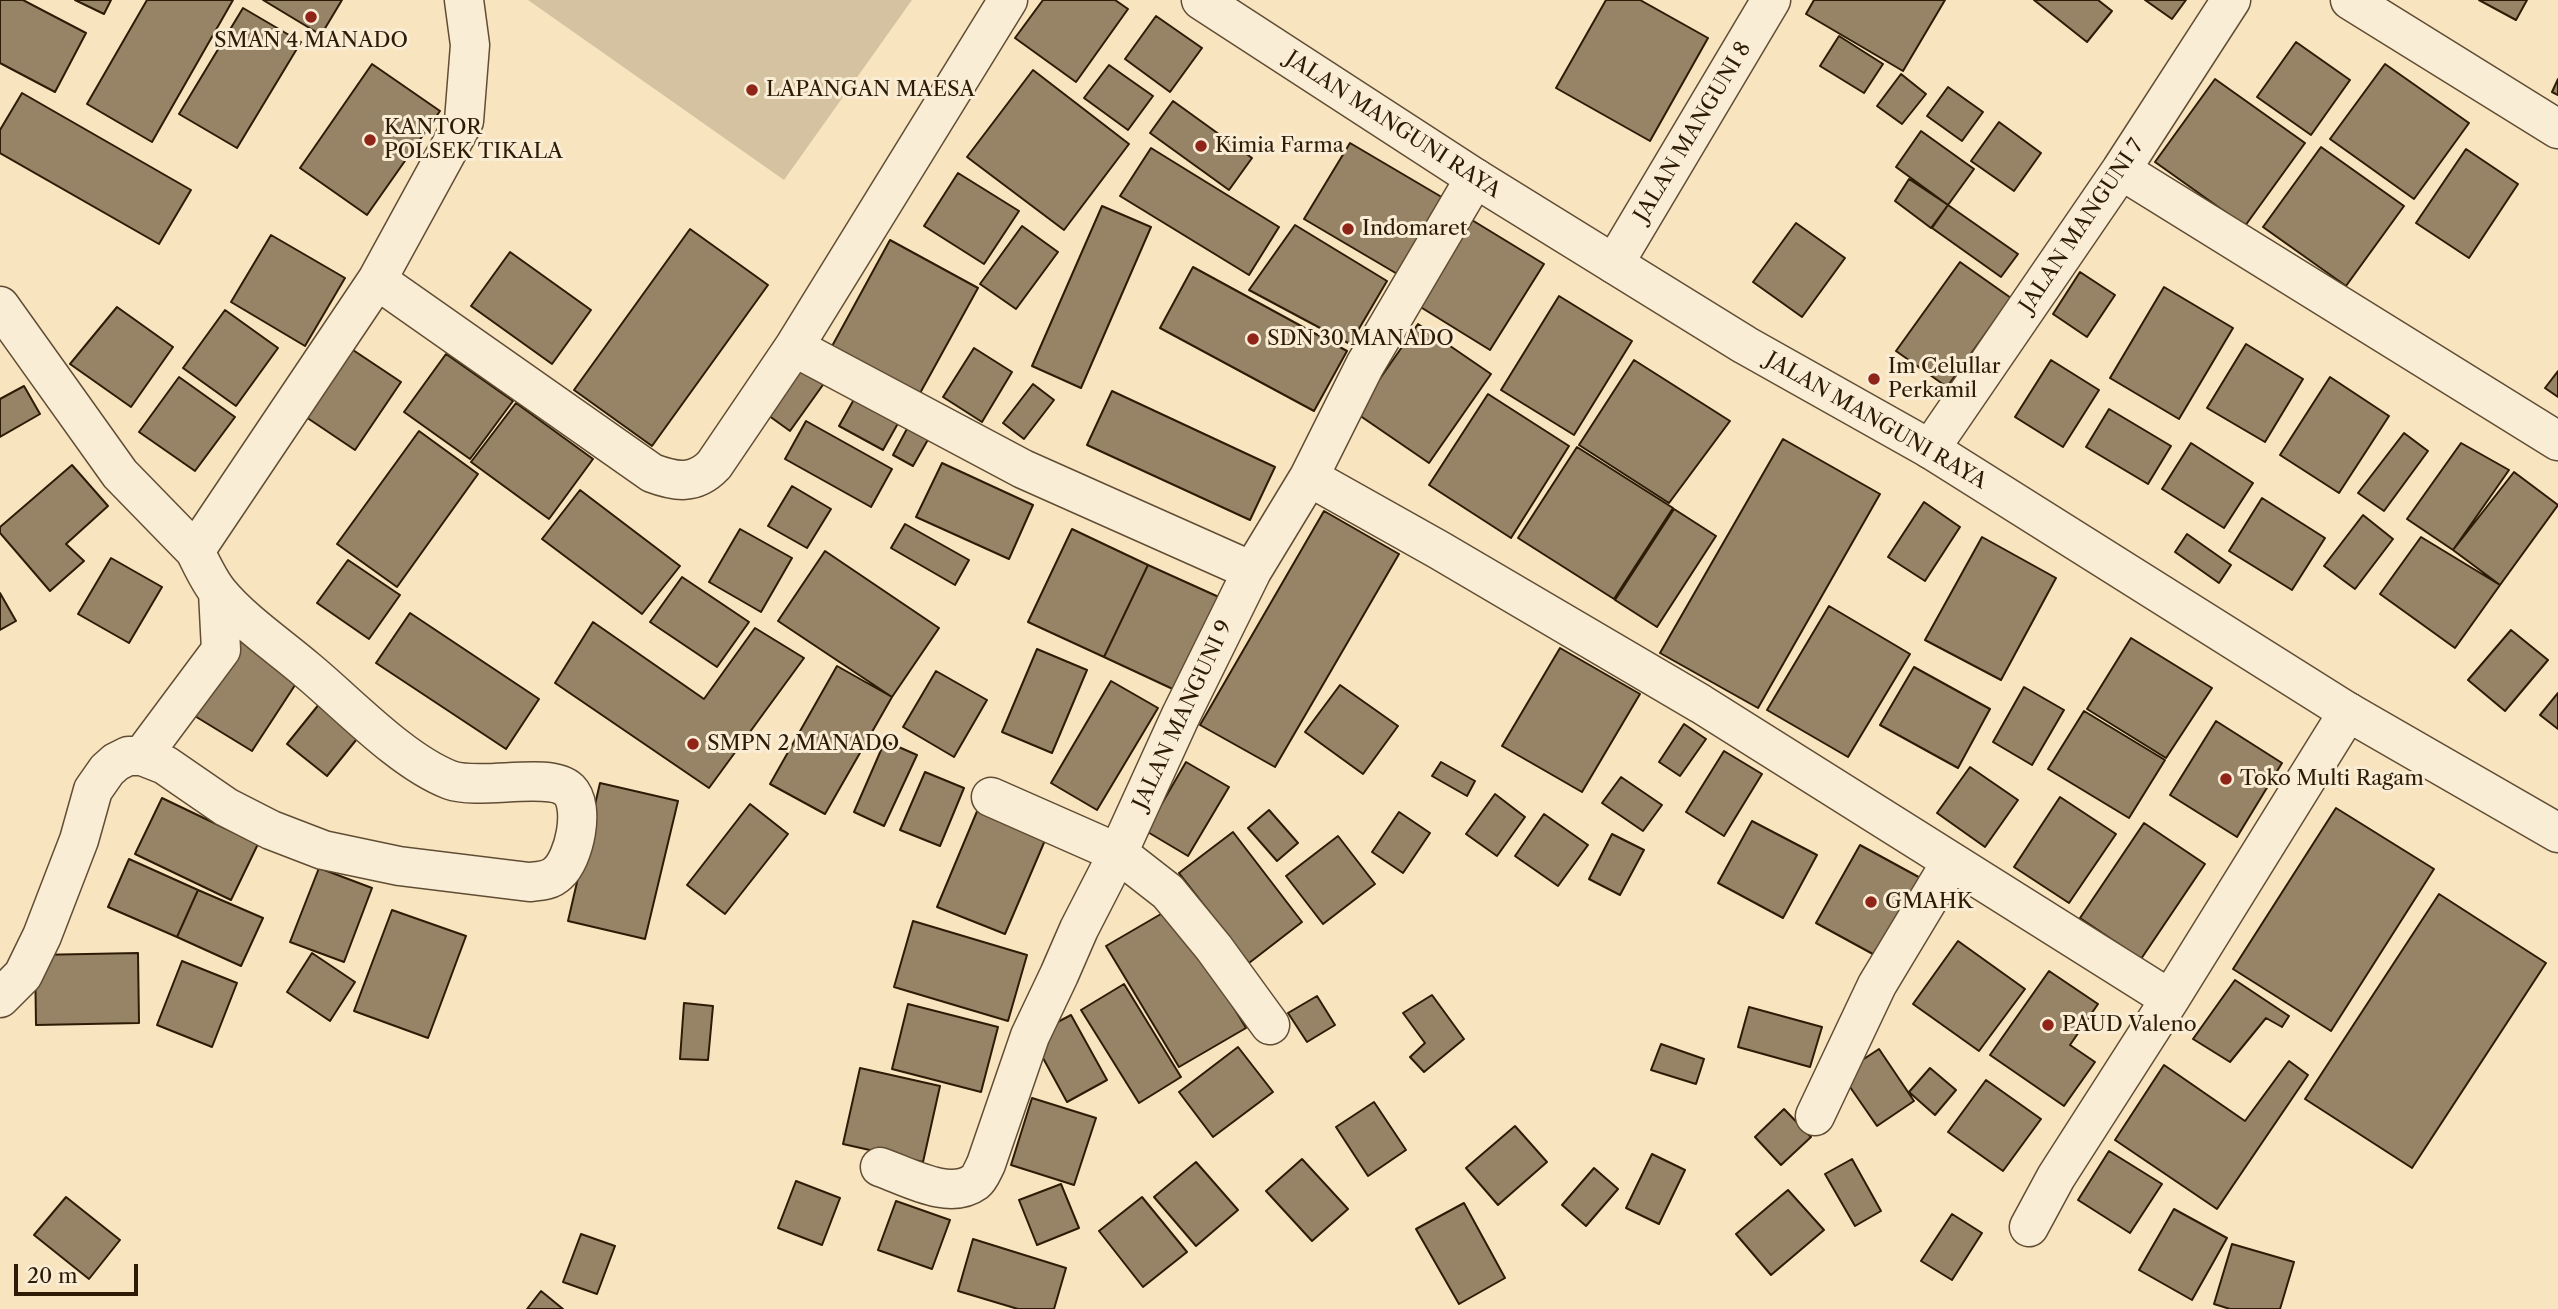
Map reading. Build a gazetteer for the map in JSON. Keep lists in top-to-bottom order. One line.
{"streets":{"street":["JALAN MANGUNI RAYA","JALAN MANGUNI 8","JALAN MANGUNI 7","JALAN MANGUNI 9"]},"crossings":[["JALAN MANGUNI RAYA","JALAN MANGUNI 8"],["JALAN MANGUNI RAYA","JALAN MANGUNI 7"],["JALAN MANGUNI RAYA","JALAN MANGUNI 9"]],"places":["SMAN 4 MANADO","LAPANGAN MAESA","KANTOR POLSEK TIKALA","Kimia Farma","Indomaret","SDN 30 MANADO","Im Celullar Perkamil","SMPN 2 MANADO","Toko Multi Ragam","GMAHK","PAUD Valeno"],"scale_bar":"20 m"}
